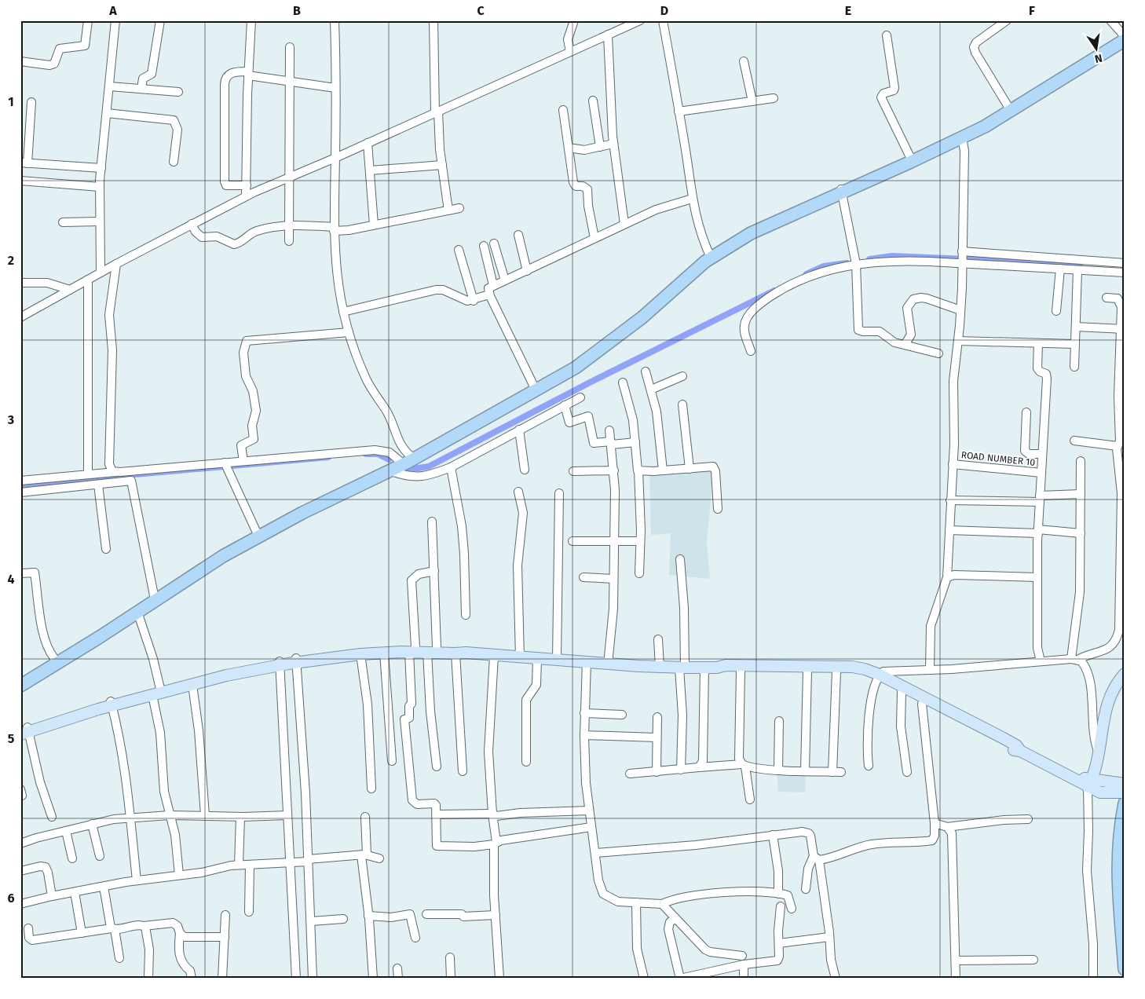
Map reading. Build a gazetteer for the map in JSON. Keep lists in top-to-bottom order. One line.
{"streets":{"street":["ROAD NUMBER 10"]},"north":"bottom","grid":{"columns":["A","B","C","D","E","F"],"rows":["1","2","3","4","5","6"]}}
